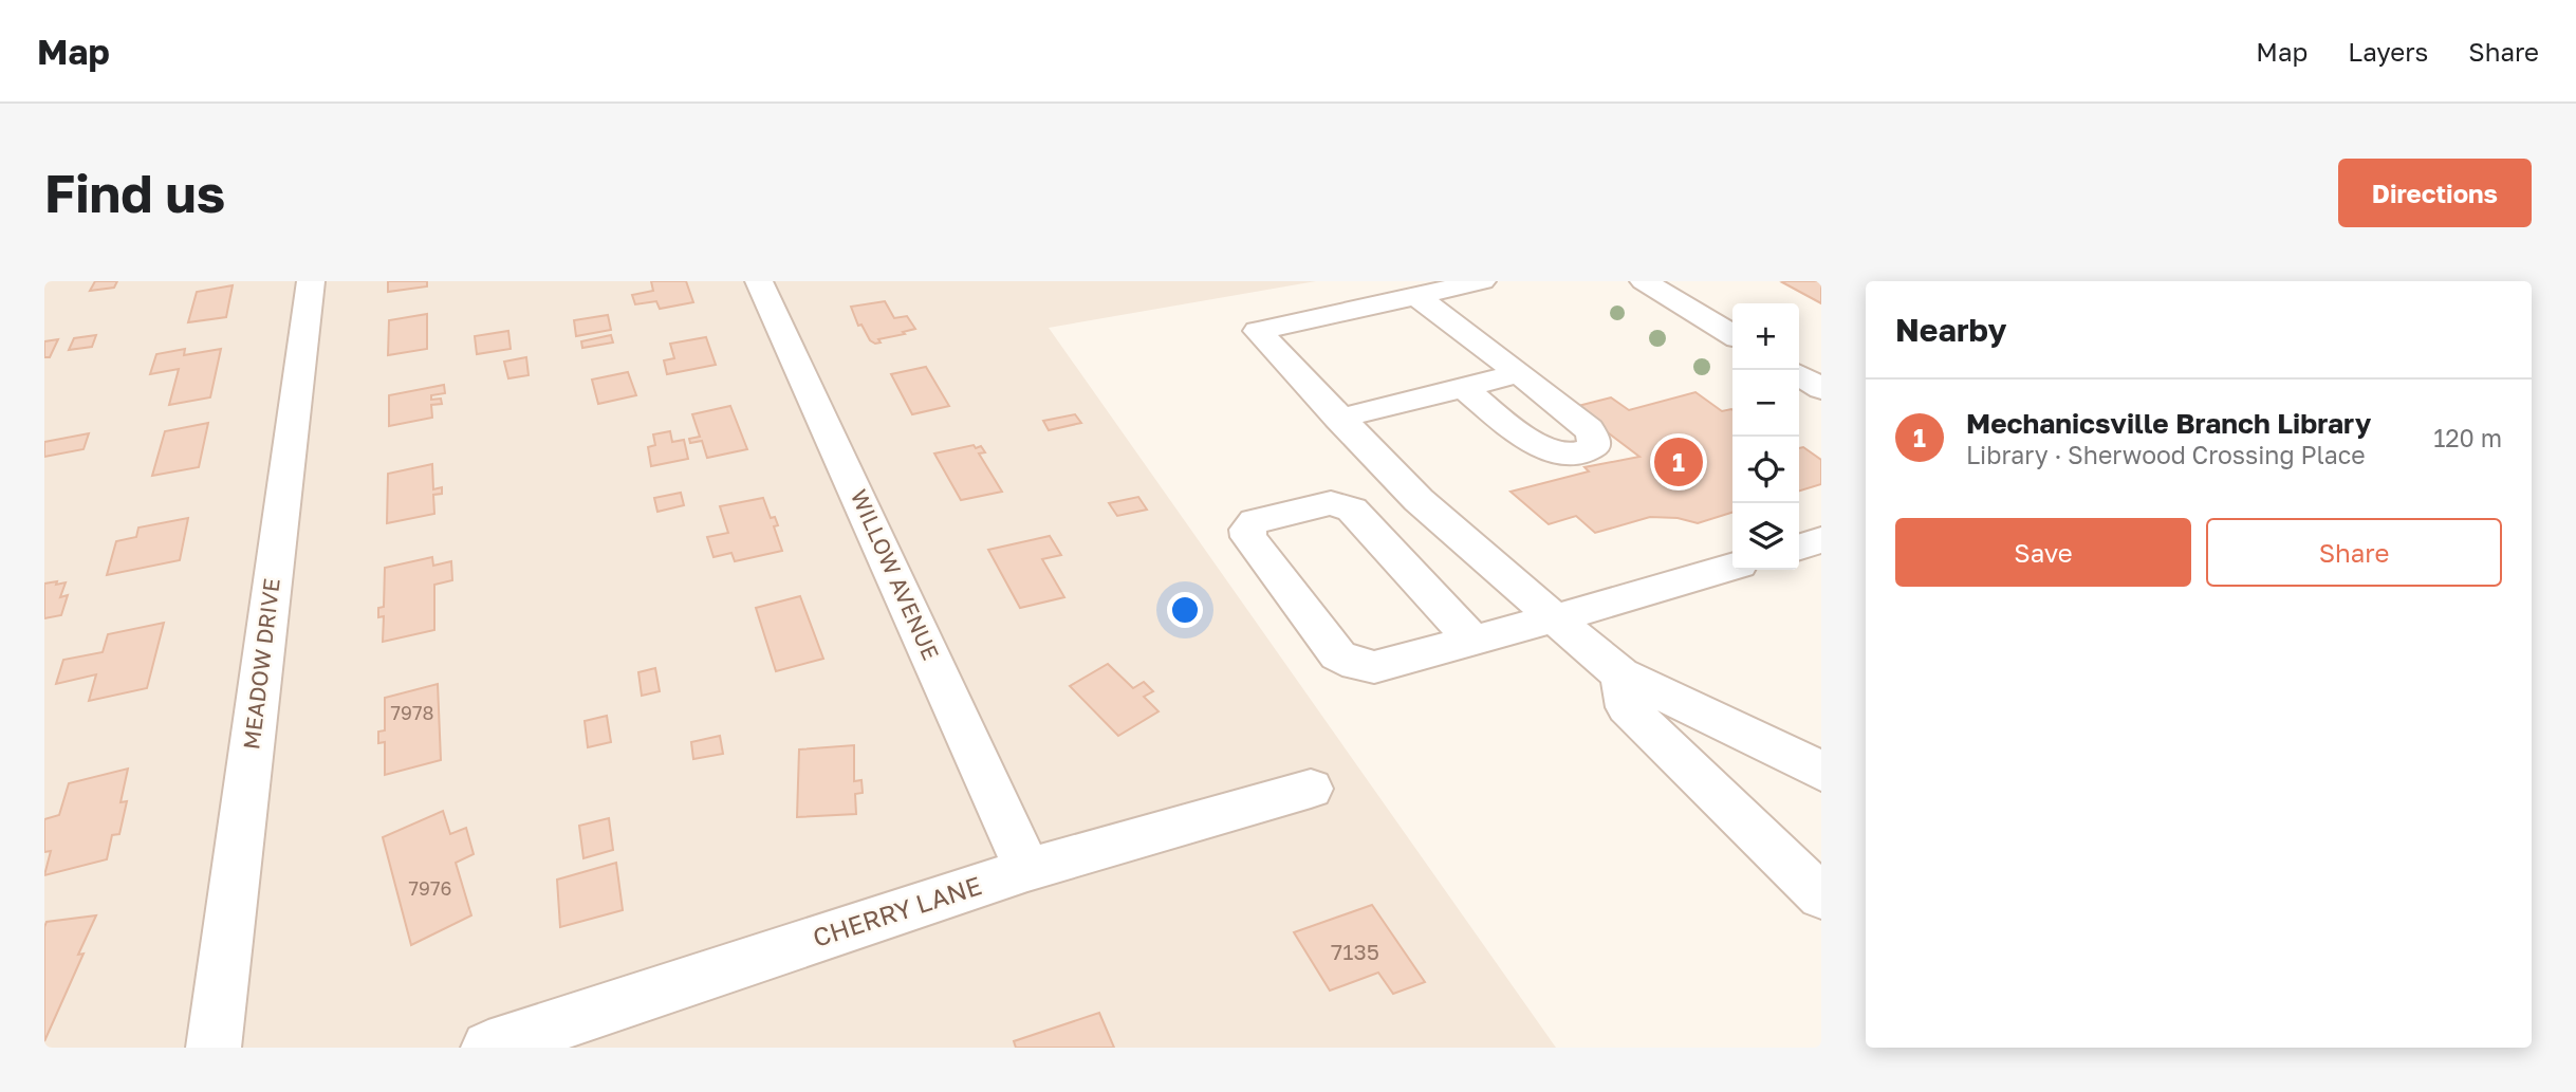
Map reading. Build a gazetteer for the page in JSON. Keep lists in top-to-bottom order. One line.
{"streets":{"street":["WILLOW AVENUE","MEADOW DRIVE","CHERRY LANE"]},"crossings":[["WILLOW AVENUE","CHERRY LANE"]],"house_numbers":["7978","7976","7135"],"page":{"header":"Map","nav":["Map","Layers","Share"],"buttons":["Directions",["Save","Share"]],"title":"Find us","heading":"Nearby","map_buttons":["+","−"],"list":[{"mark":"1","name":"Mechanicsville Branch Library","note":"Library · Sherwood Crossing Place","value":"120 m"}],"pins":"1"}}
